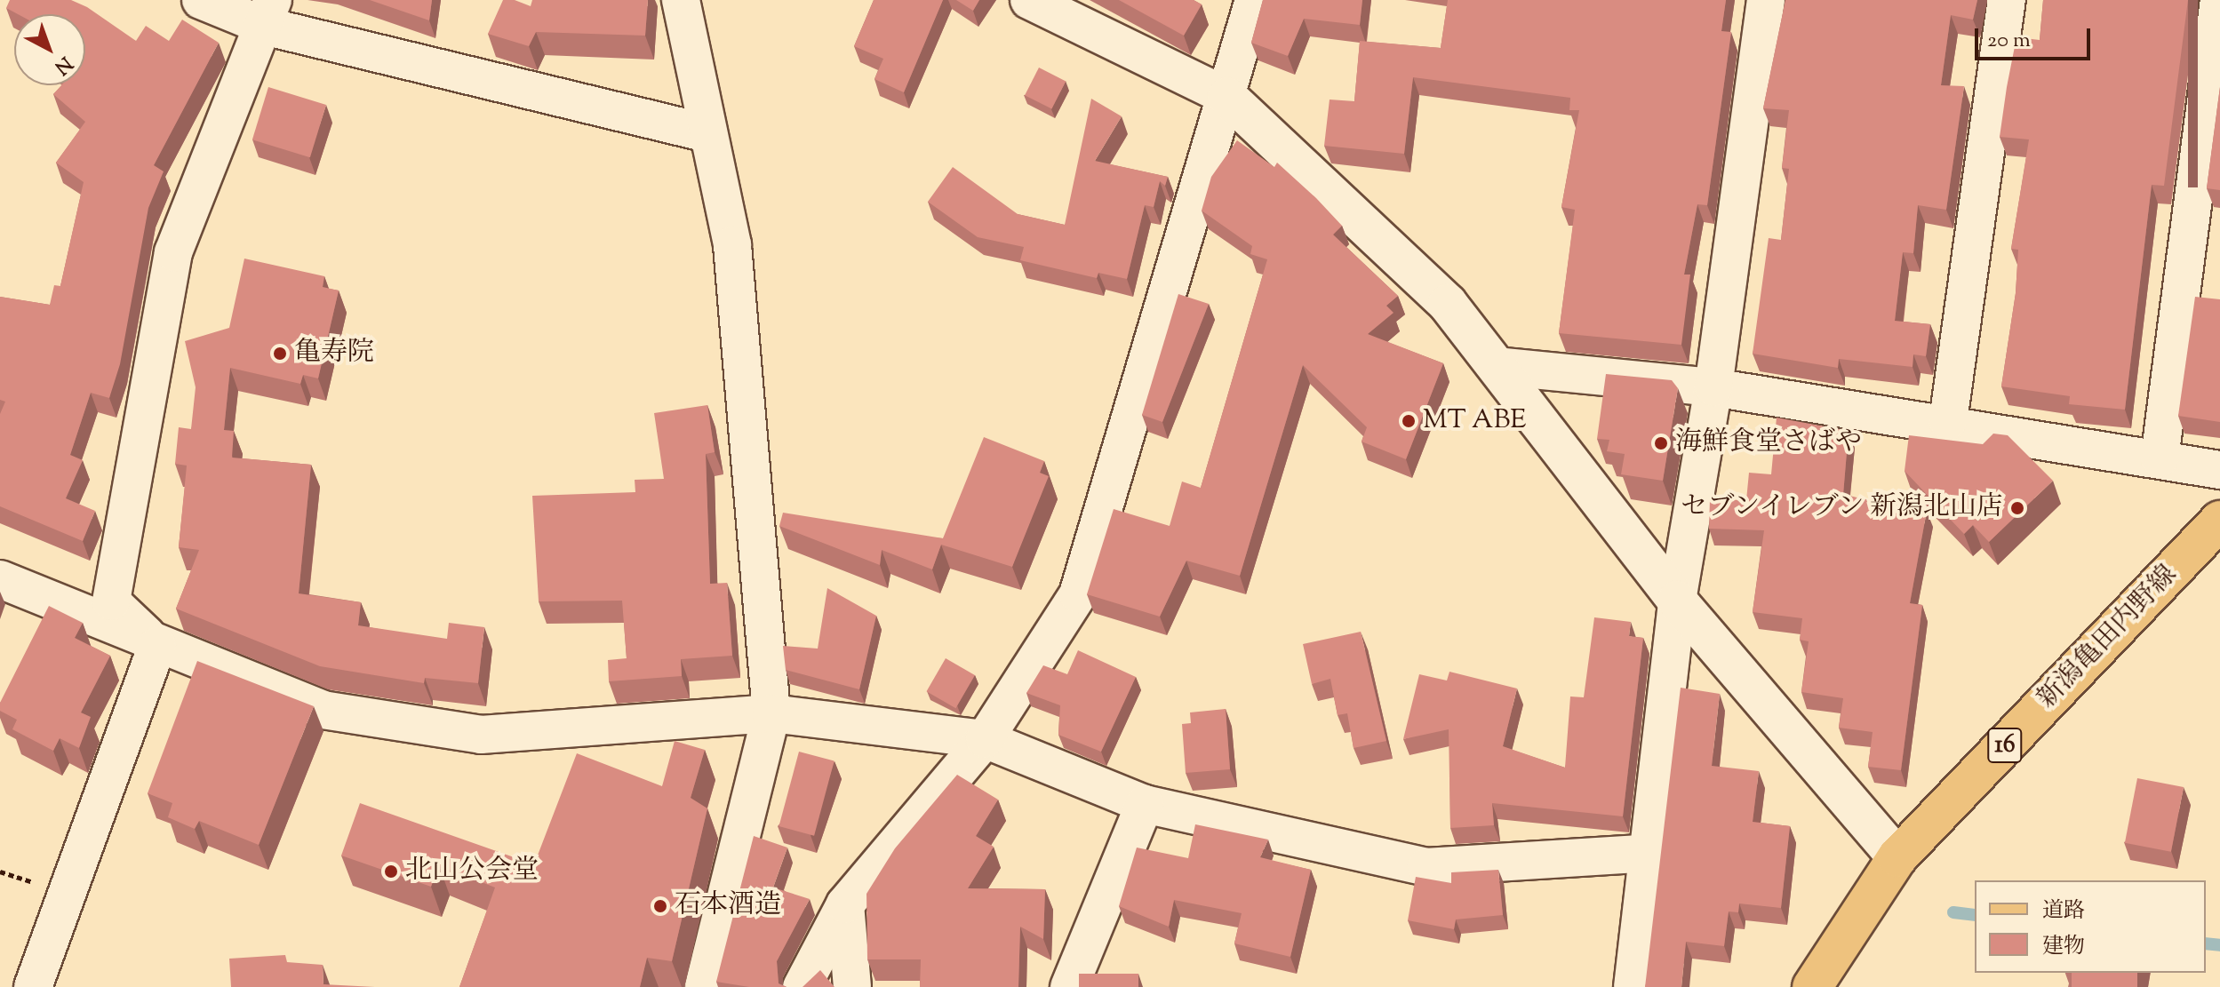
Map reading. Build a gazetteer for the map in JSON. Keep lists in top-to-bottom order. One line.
{"streets":{"main road":["新潟亀田内野線","16"]},"places":["亀寿院","MT ABE","海鮮食堂さばや","セブンイレブン 新潟北山店","北山公会堂","石本酒造"],"legend":["道路","建物"],"scale_bar":"20 m","north":"bottom right"}
